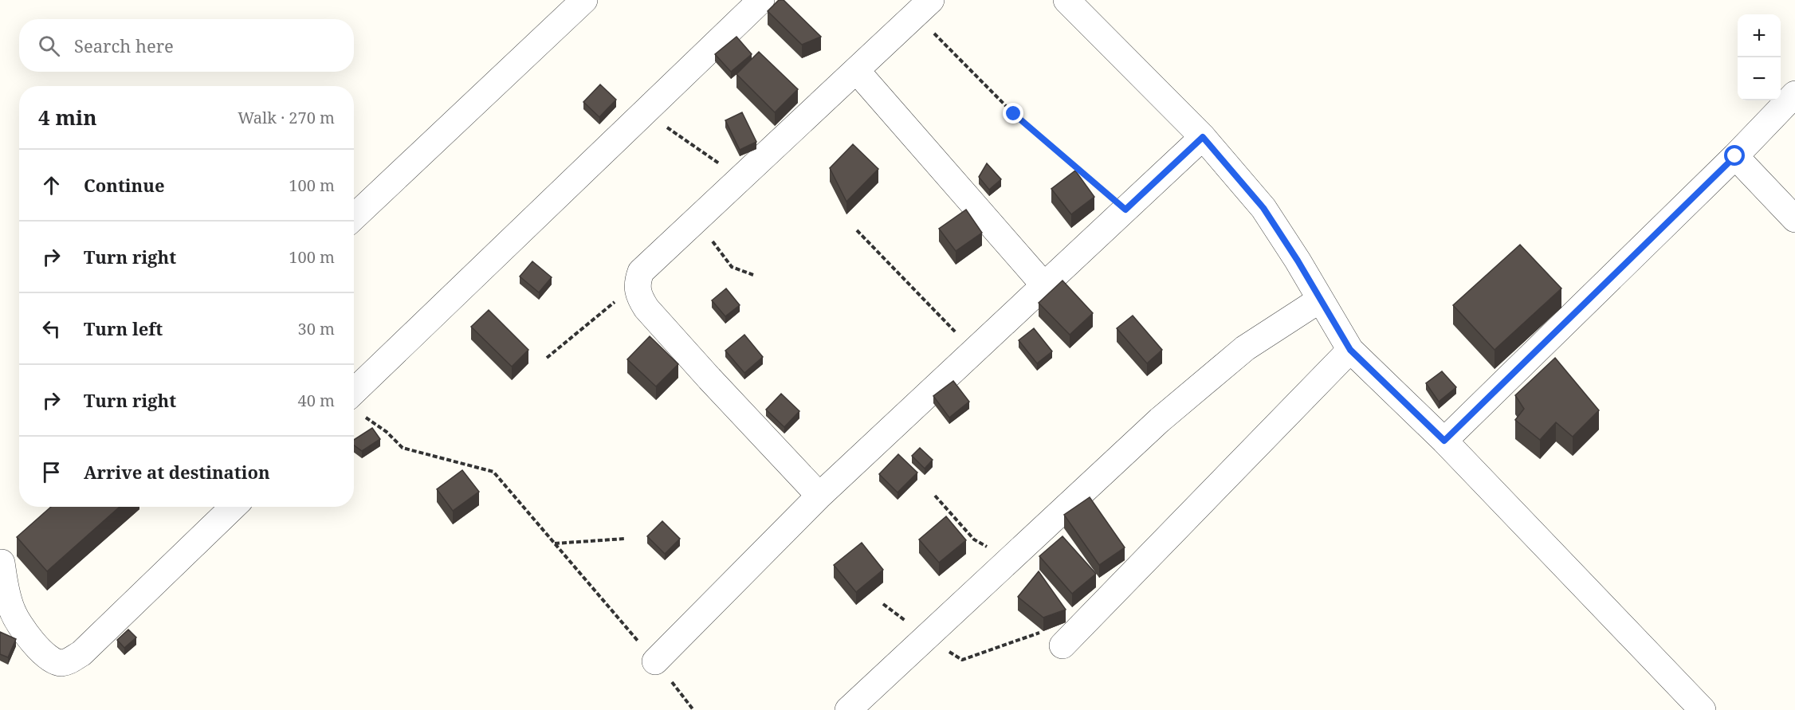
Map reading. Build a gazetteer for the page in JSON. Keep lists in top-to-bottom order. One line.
{"page":{"map_buttons":["+","−"],"search":"Search here","heading":["4 min","Walk · 270 m"],"list":[["Continue","100 m"],["Turn right","100 m"],["Turn left","30 m"],["Turn right","40 m"],"Arrive at destination"]}}
